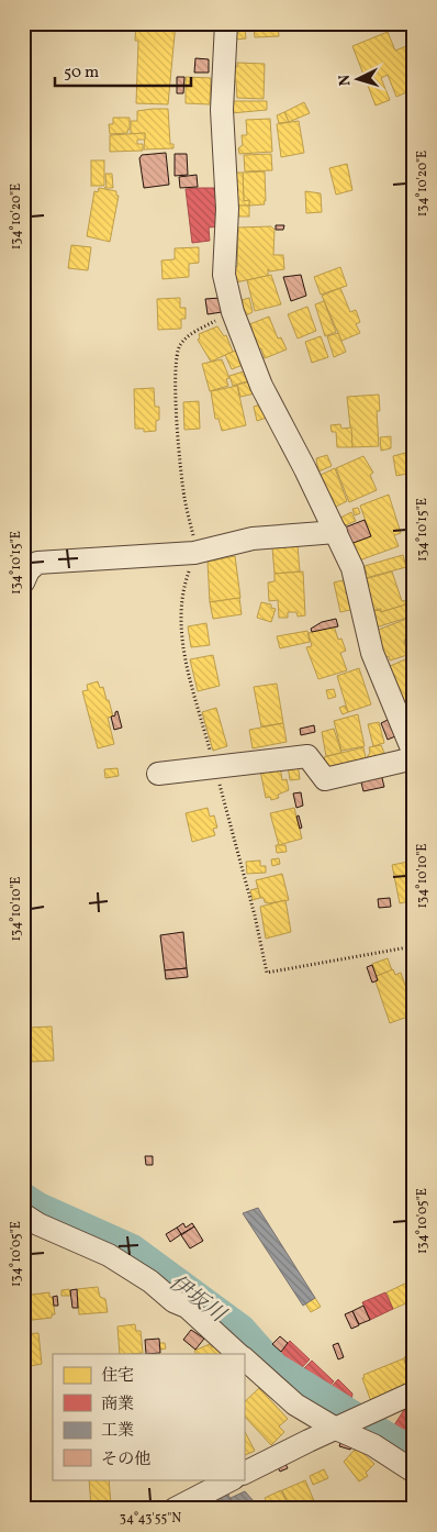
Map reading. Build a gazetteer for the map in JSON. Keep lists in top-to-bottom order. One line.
{"water":["伊坂川"],"legend":["住宅","商業","工業","その他"],"scale_bar":"50 m","north":"left","coordinates":["134°10'20\"E","134°10'15\"E","134°10'10\"E","134°10'05\"E","34°43'55\"N"]}
